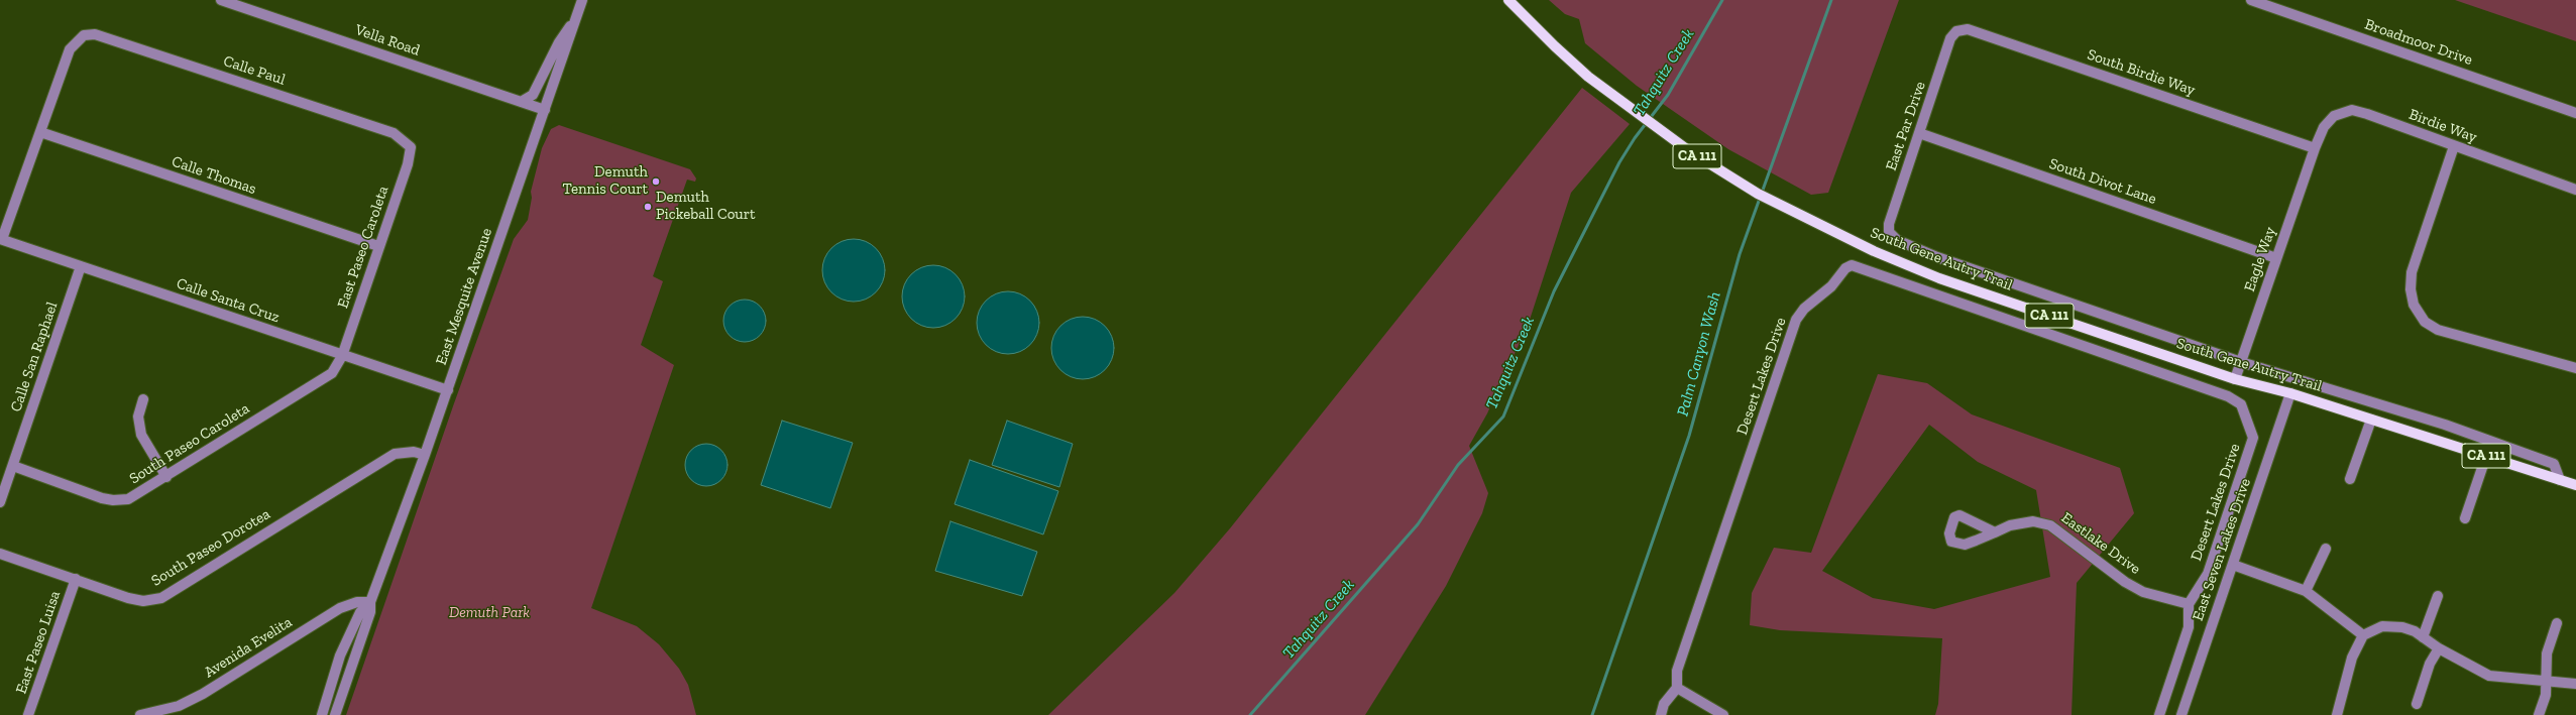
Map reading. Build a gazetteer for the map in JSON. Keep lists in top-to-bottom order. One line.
{"streets":{"main road":["CA 111","South Gene Autry Trail"],"street":["Vella Road","Broadmoor Drive","Calle Paul","South Birdie Way","East Par Drive","Birdie Way","Calle Thomas","South Divot Lane","East Paseo Caroleta","Eagle Way","East Mesquite Avenue","Calle Santa Cruz","Calle San Raphael","Desert Lakes Drive","South Paseo Caroleta","Eastlake Drive","South Paseo Dorotea","East Seven Lakes Drive","East Paseo Luisa","Avenida Evelita"]},"crossings":[["Vella Road","East Mesquite Avenue"],["Calle Paul","Calle Thomas"],["Calle Paul","East Paseo Caroleta"],["South Birdie Way","East Par Drive"],["South Birdie Way","Birdie Way"],["South Birdie Way","Eagle Way"],["East Par Drive","South Divot Lane"],["East Par Drive","South Gene Autry Trail"],["Birdie Way","Eagle Way"],["Calle Thomas","East Paseo Caroleta"],["South Divot Lane","Eagle Way"],["East Paseo Caroleta","Calle Santa Cruz"],["East Paseo Caroleta","South Paseo Caroleta"],["South Gene Autry Trail","Eagle Way"],["South Gene Autry Trail","East Seven Lakes Drive"],["East Mesquite Avenue","Calle Santa Cruz"],["East Mesquite Avenue","South Paseo Dorotea"],["East Mesquite Avenue","Avenida Evelita"],["Calle Santa Cruz","Calle San Raphael"],["Calle Santa Cruz","South Paseo Caroleta"],["Calle San Raphael","South Paseo Caroleta"],["Desert Lakes Drive","Eastlake Drive"],["South Paseo Dorotea","East Paseo Luisa"]],"water":["Tahquitz Creek","Palm Canyon Wash"],"parks":["Demuth Park"],"places":["Demuth Tennis Court","Demuth Pickeball Court"]}
